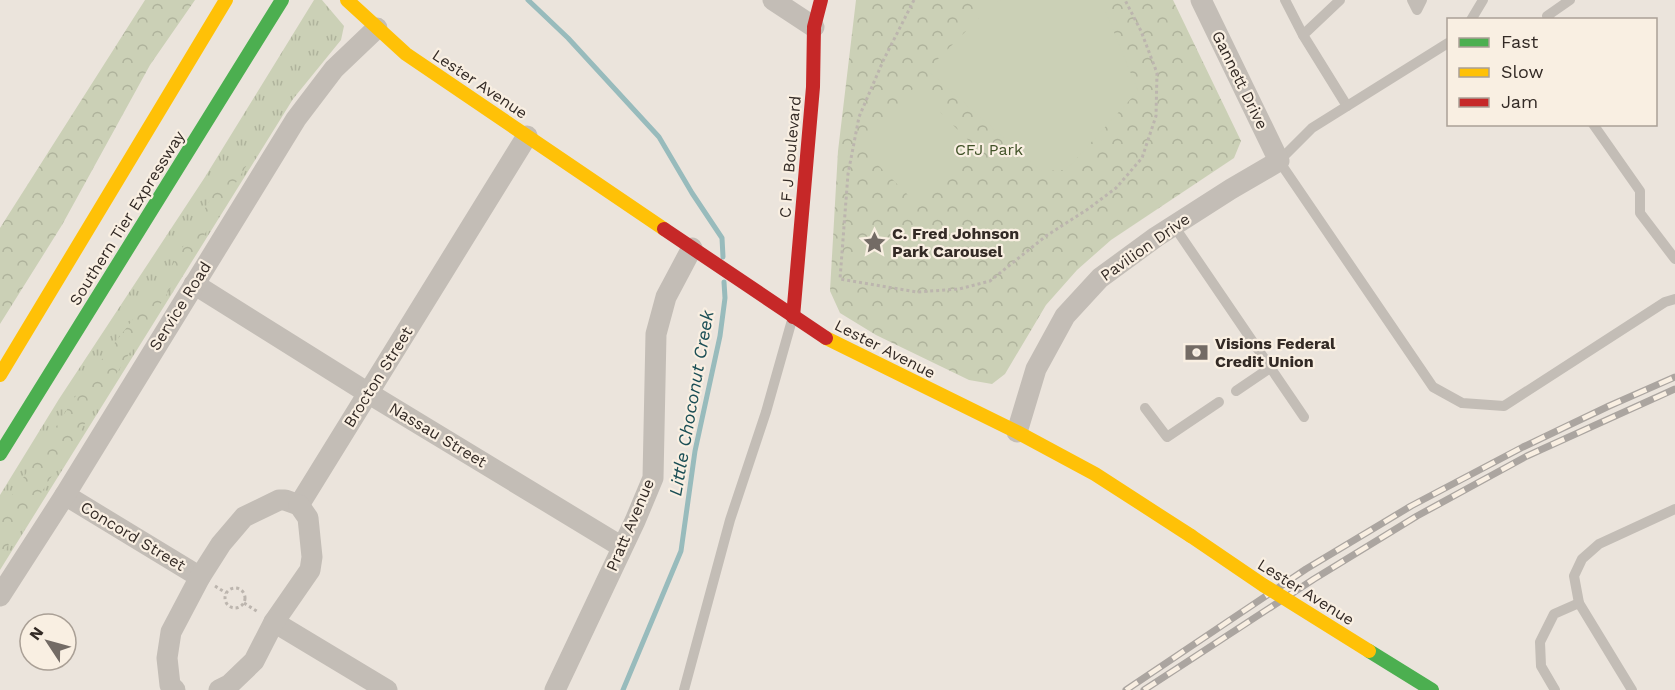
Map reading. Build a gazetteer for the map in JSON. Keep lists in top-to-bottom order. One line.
{"streets":{"main road":["Lester Avenue","C F J Boulevard","Southern Tier Expressway"],"street":["Gannett Drive","Pavilion Drive","Service Road","Brocton Street","Nassau Street","Pratt Avenue","Concord Street"]},"crossings":[["Gannett Drive","Pavilion Drive"],["Lester Avenue","C F J Boulevard"],["Lester Avenue","Pavilion Drive"],["Lester Avenue","Service Road"],["Lester Avenue","Brocton Street"],["Lester Avenue","Pratt Avenue"],["Service Road","Nassau Street"],["Service Road","Concord Street"],["Brocton Street","Nassau Street"],["Nassau Street","Pratt Avenue"]],"water":["Little Choconut Creek"],"parks":["CFJ Park"],"places":{"place":["C. Fred Johnson Park Carousel"],"bank":["Visions Federal Credit Union"]},"legend":["Fast","Slow","Jam"],"north":"top left"}
